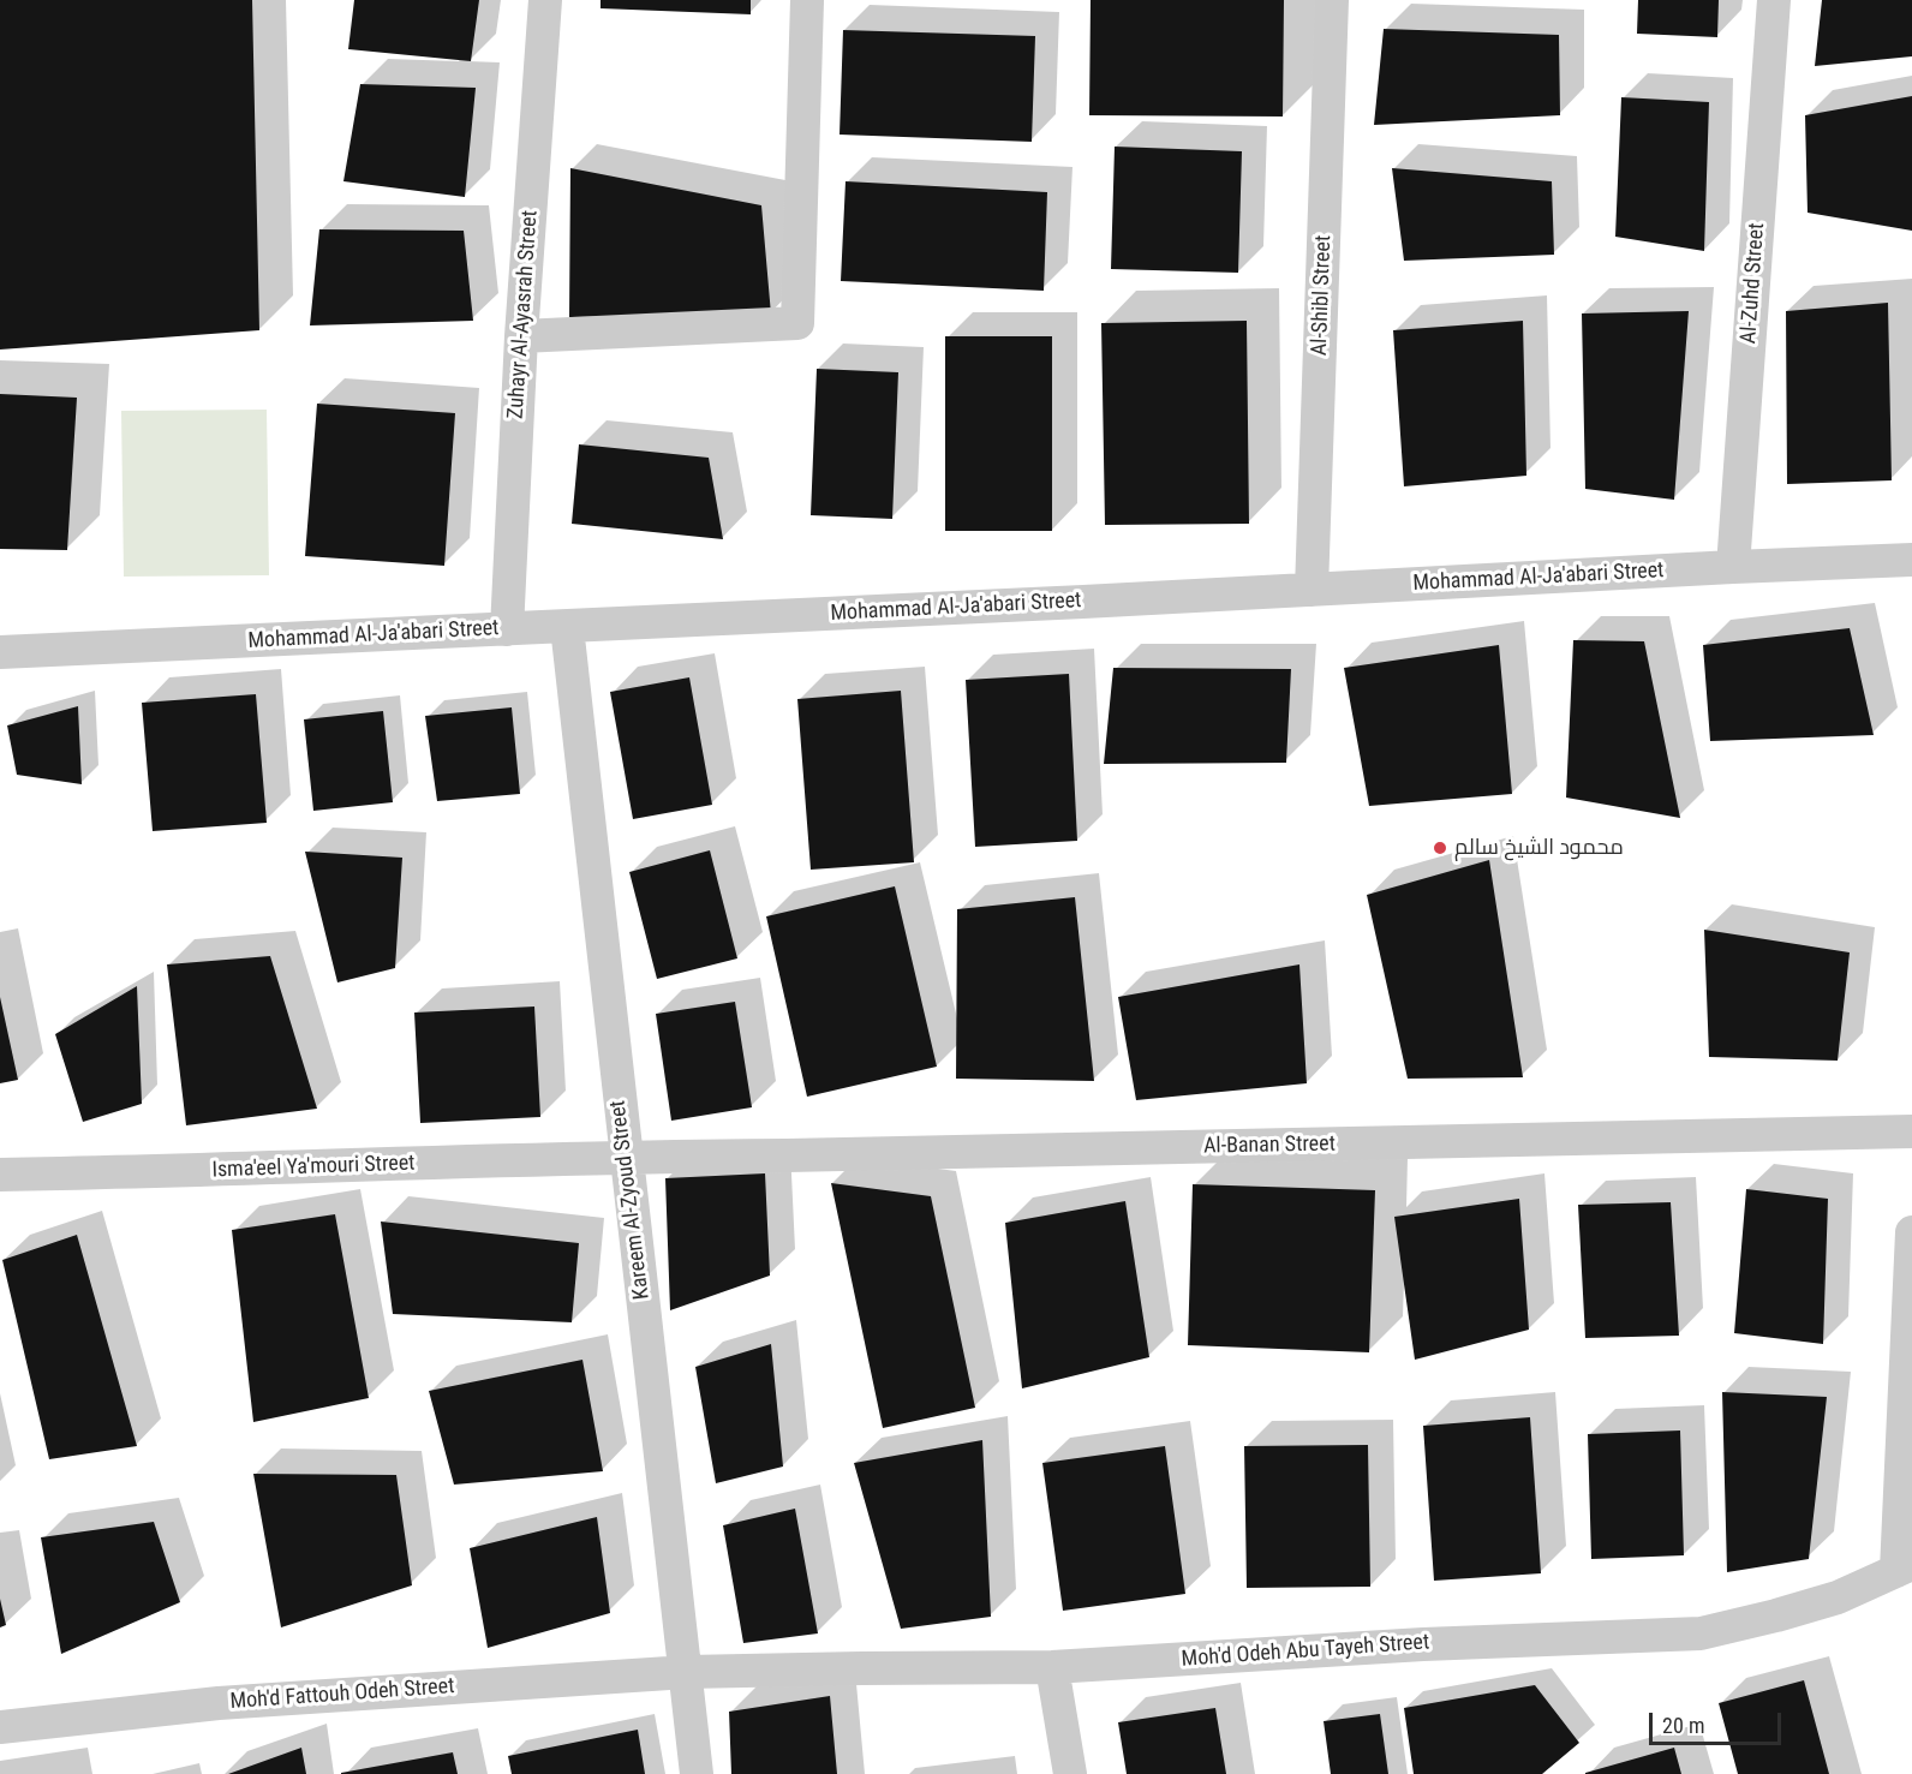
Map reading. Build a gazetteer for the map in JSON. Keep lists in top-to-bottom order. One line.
{"streets":{"street":["Al-Zuhd Street","Al-Shibl Street","Zuhayr Al-Ayasrah Street","Mohammad Al-Ja'abari Street","Al-Banan Street","Isma'eel Ya'mouri Street","Kareem Al-Zyoud Street","Moh'd Odeh Abu Tayeh Street","Moh'd Fattouh Odeh Street"]},"crossings":[["Al-Zuhd Street","Mohammad Al-Ja'abari Street"],["Al-Shibl Street","Mohammad Al-Ja'abari Street"],["Zuhayr Al-Ayasrah Street","Mohammad Al-Ja'abari Street"],["Mohammad Al-Ja'abari Street","Kareem Al-Zyoud Street"],["Al-Banan Street","Isma'eel Ya'mouri Street"],["Al-Banan Street","Kareem Al-Zyoud Street"],["Isma'eel Ya'mouri Street","Kareem Al-Zyoud Street"],["Kareem Al-Zyoud Street","Moh'd Odeh Abu Tayeh Street"],["Kareem Al-Zyoud Street","Moh'd Fattouh Odeh Street"],["Moh'd Odeh Abu Tayeh Street","Moh'd Fattouh Odeh Street"]],"places":["محمود الشيخ سالم"],"scale_bar":"20 m"}
